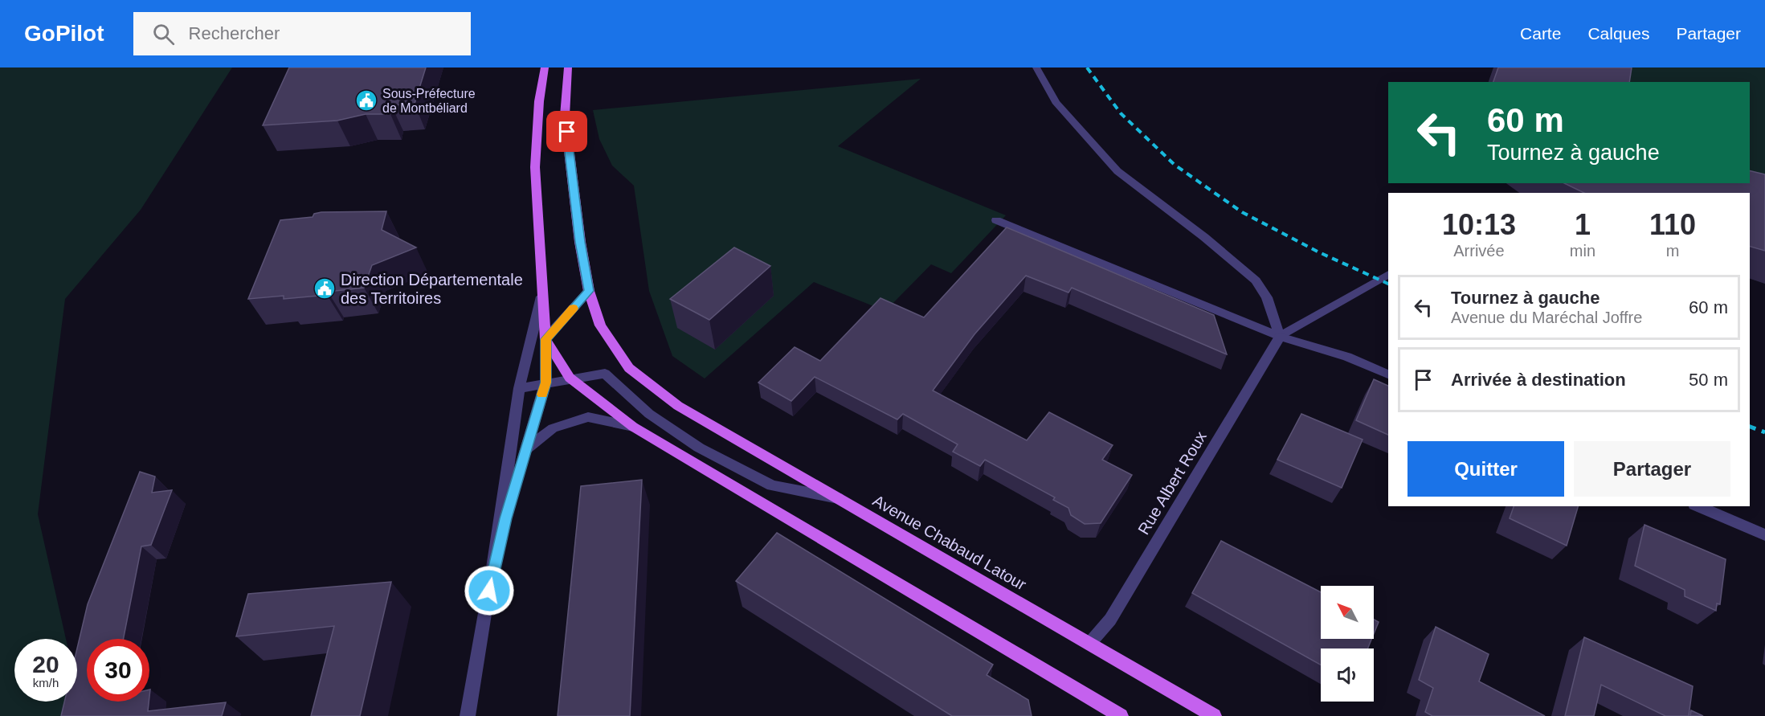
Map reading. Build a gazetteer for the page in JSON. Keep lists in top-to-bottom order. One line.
{"streets":{"main road":["Avenue Chabaud Latour"],"street":["Rue Albert Roux"]},"crossings":[["Rue Albert Roux","Avenue Chabaud Latour"]],"places":{"public building":["Sous-Préfecture de Montbéliard","Direction Départementale des Territoires"]},"north":"top left","page":{"header":"GoPilot","search":"Rechercher","nav":["Carte","Calques","Partager"],"turn":["60 m","Tournez à gauche"],"eta":["10:13","Arrivée","1","min","110","m"],"list":[{"name":"Tournez à gauche","note":"Avenue du Maréchal Joffre","value":"60 m"},{"name":"Arrivée à destination","value":"50 m"}],"buttons":["Quitter","Partager"],"speed":"20 km/h","limit":"30"}}
